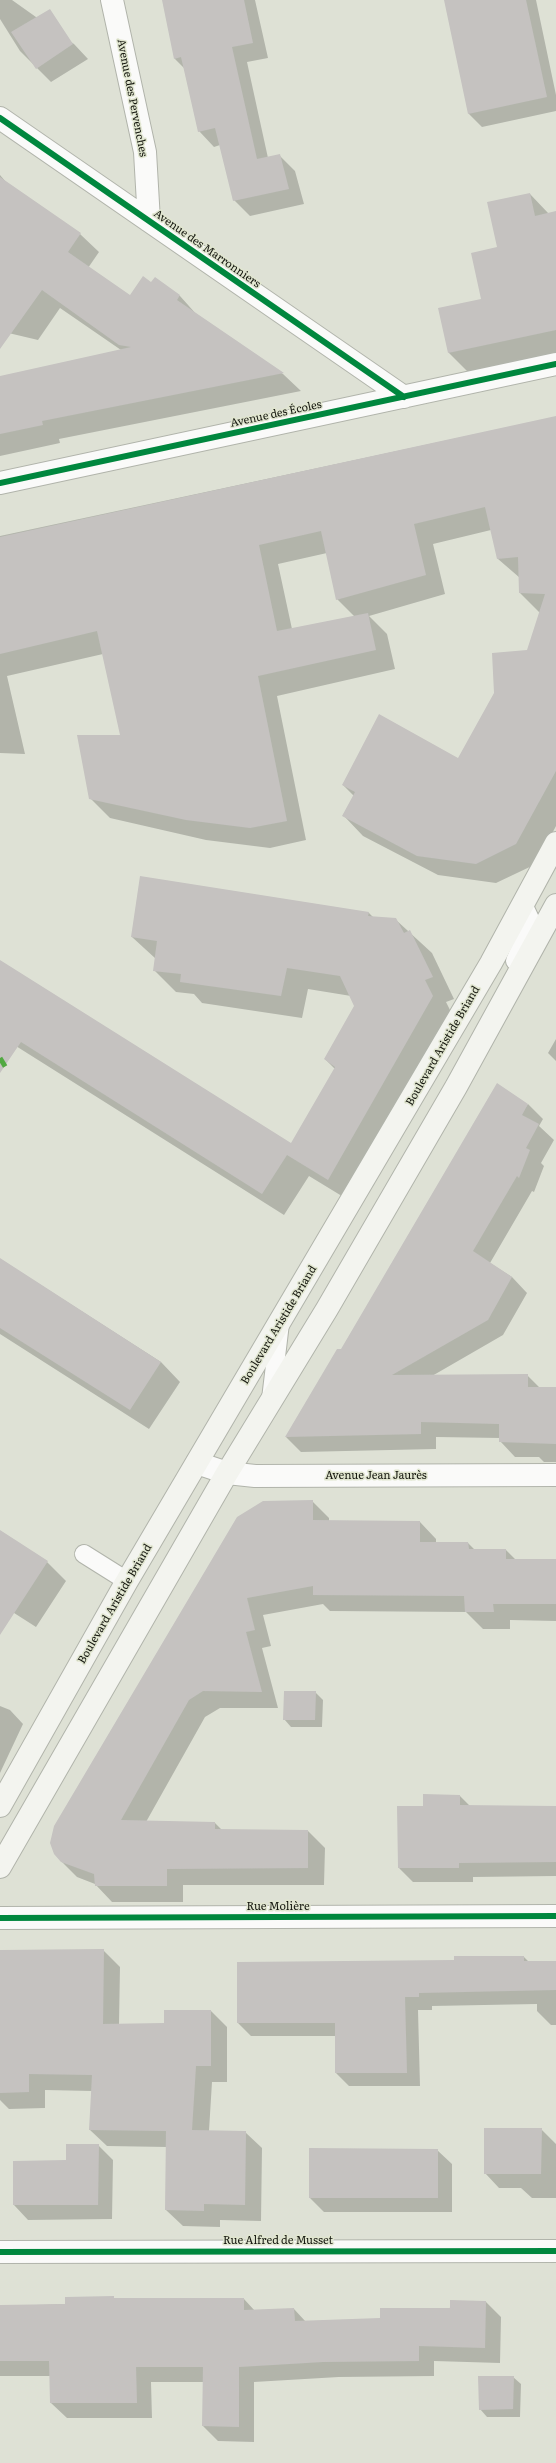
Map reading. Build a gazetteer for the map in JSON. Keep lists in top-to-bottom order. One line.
{"streets":{"main road":["Boulevard Aristide Briand"],"street":["Avenue des Pervenches","Avenue des Marronniers","Avenue des Écoles","Avenue Jean Jaurès","Rue Molière","Rue Alfred de Musset"]},"crossings":[["Avenue des Pervenches","Avenue des Marronniers"],["Avenue des Marronniers","Avenue des Écoles"],["Boulevard Aristide Briand","Avenue Jean Jaurès"]]}
